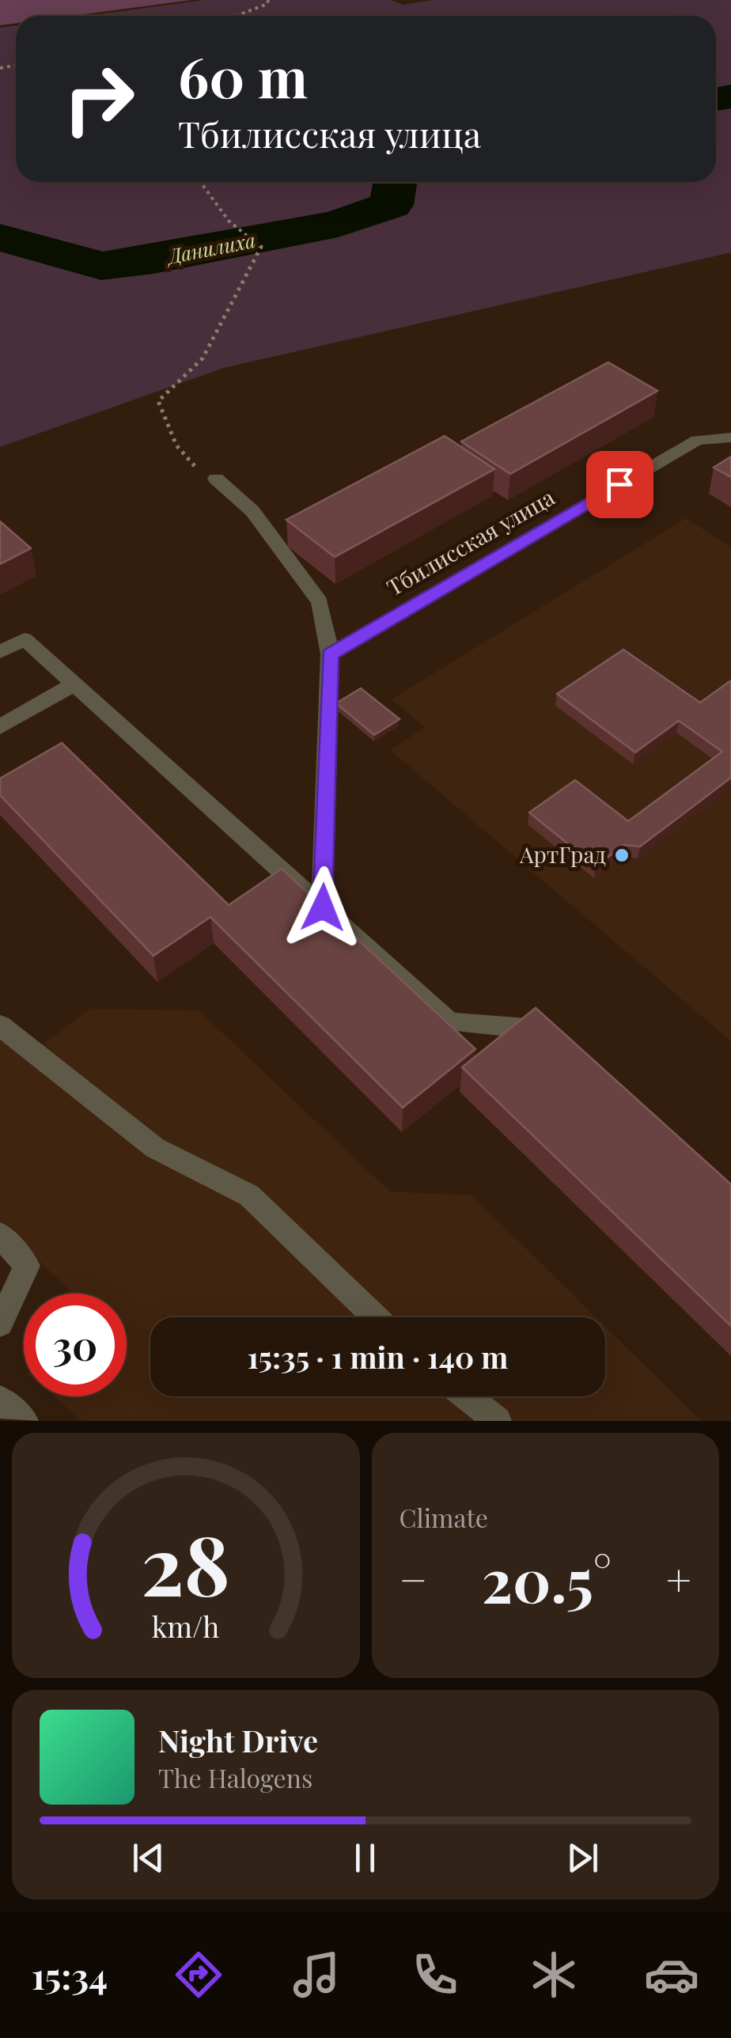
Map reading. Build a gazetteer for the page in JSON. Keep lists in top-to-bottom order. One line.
{"streets":{"street":["Тбилисская улица"]},"water":["Данилиха"],"places":["АртГрад"],"page":{"turn":["60 m","Тбилисская улица"],"limit":"30","trip":"15:35 · 1 min · 140 m","tile":"Climate","heat":["−","20.5°","+"],"song":["Night Drive","The Halogens"],"tabs":"15:34","gauge":["28","km/h"]}}
